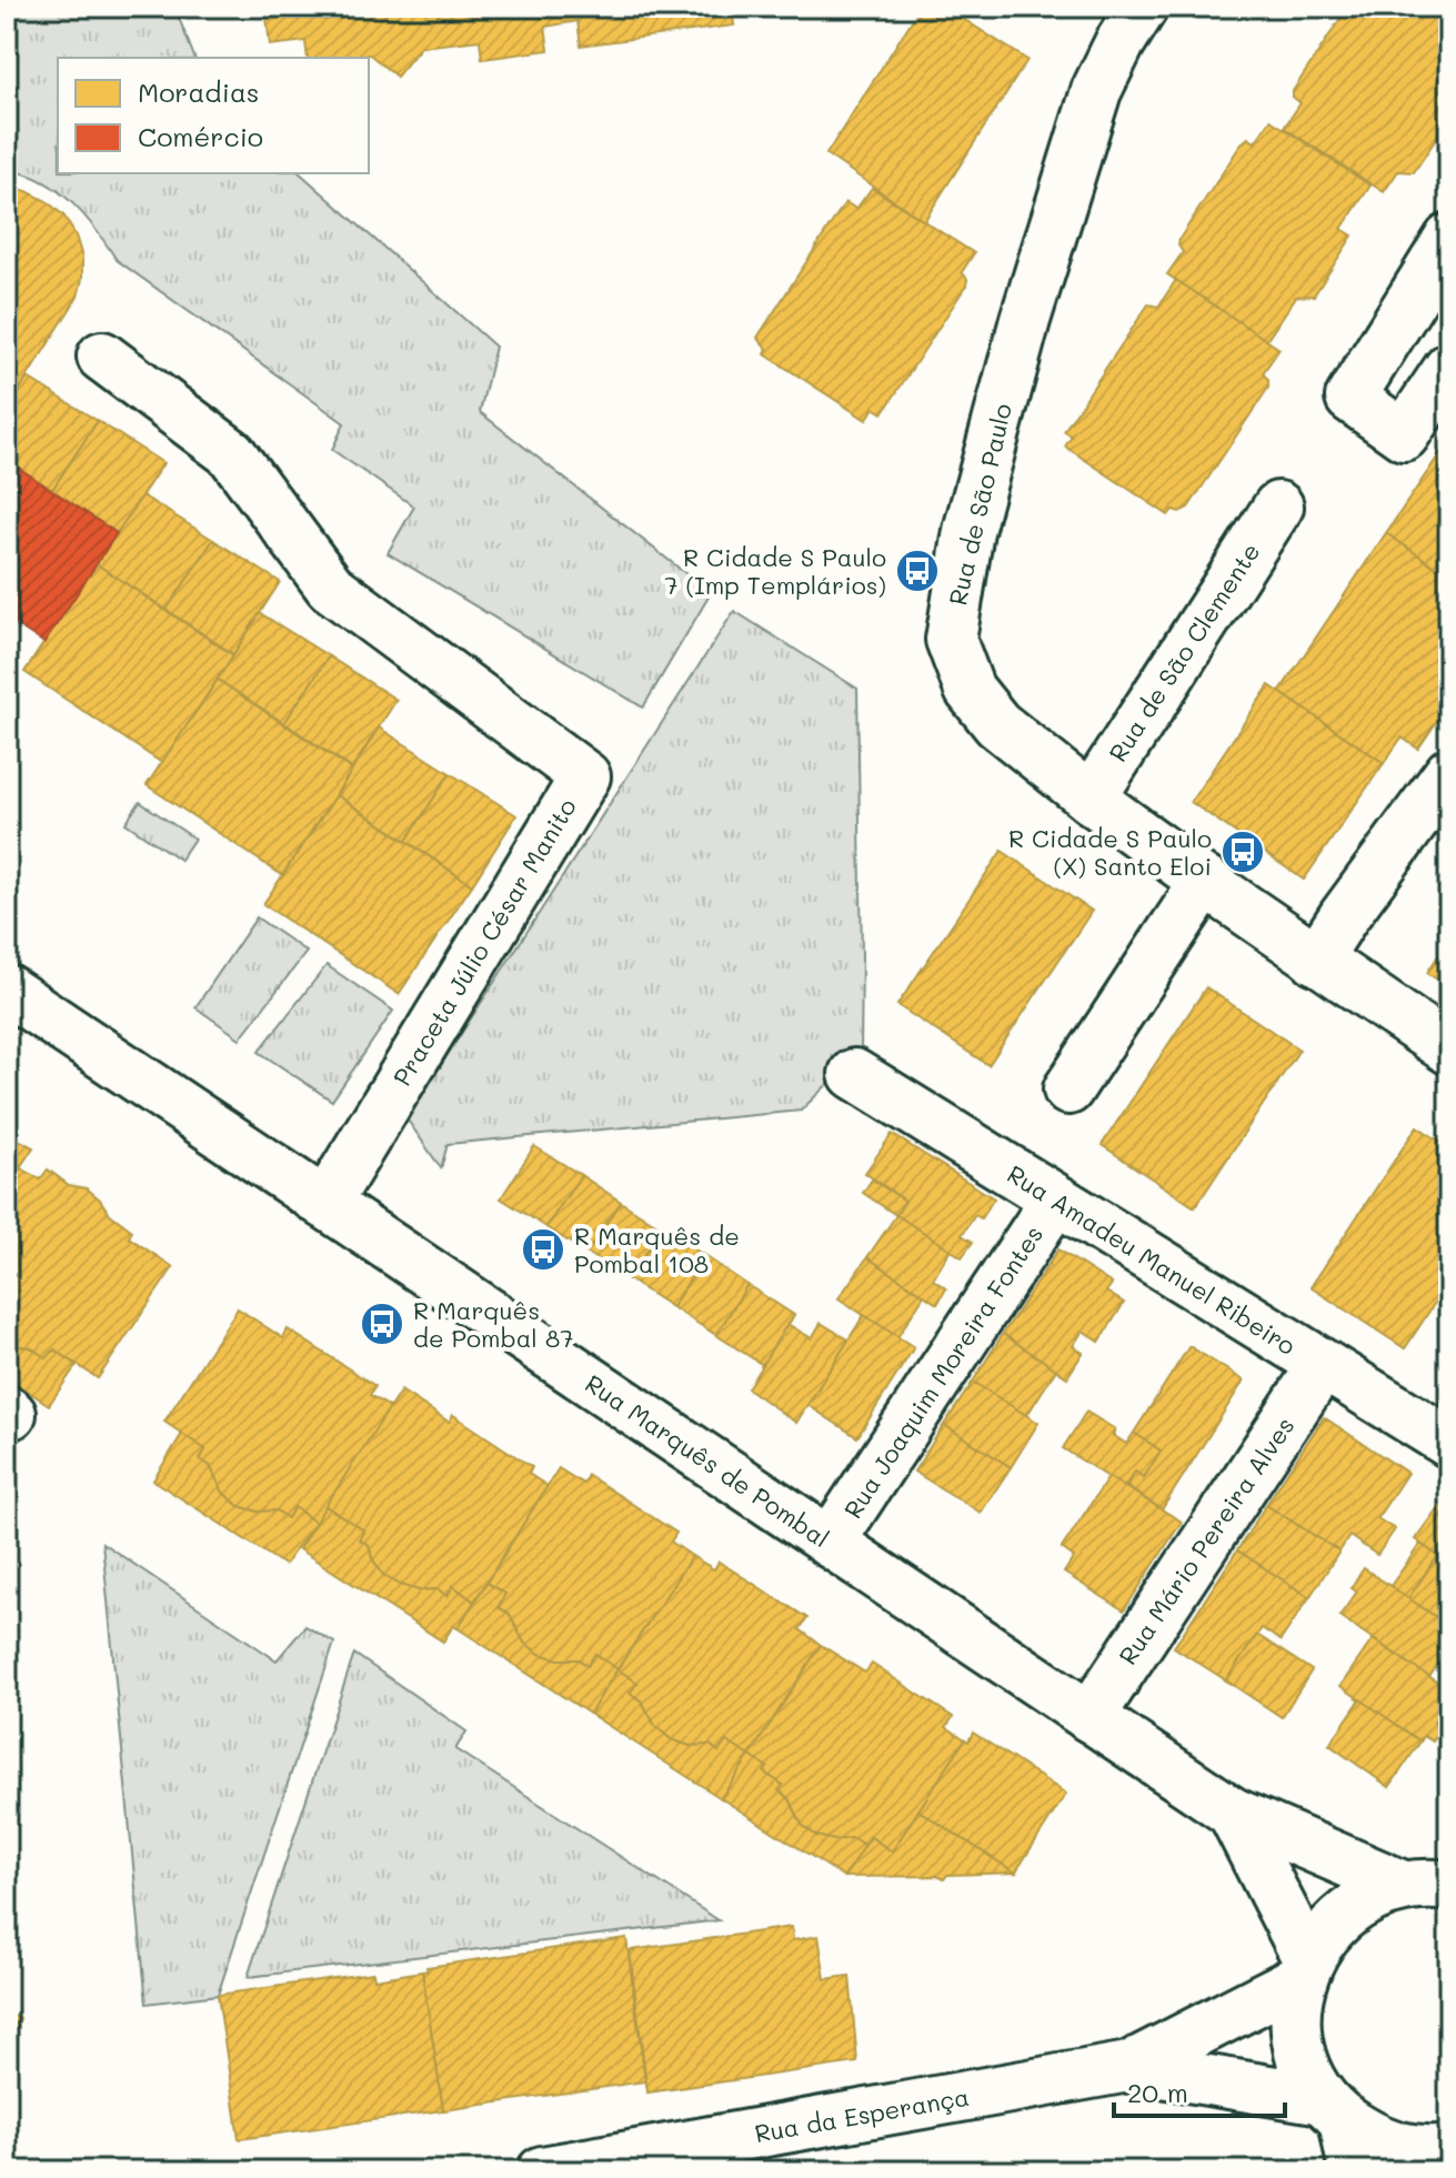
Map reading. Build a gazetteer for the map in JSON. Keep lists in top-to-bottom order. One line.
{"streets":{"street":["Rua de São Paulo","Rua de São Clemente","Praceta Júlio César Manito","Rua Amadeu Manuel Ribeiro","Rua Joaquim Moreira Fontes","Rua Marquês de Pombal","Rua Mário Pereira Alves","Rua da Esperança"]},"crossings":[["Rua de São Paulo","Rua de São Clemente"],["Praceta Júlio César Manito","Rua Marquês de Pombal"],["Rua Amadeu Manuel Ribeiro","Rua Joaquim Moreira Fontes"],["Rua Amadeu Manuel Ribeiro","Rua Mário Pereira Alves"],["Rua Joaquim Moreira Fontes","Rua Marquês de Pombal"],["Rua Marquês de Pombal","Rua Mário Pereira Alves"],["Rua Marquês de Pombal","Rua da Esperança"]],"places":{"bus stop":["R Cidade S Paulo 7 (Imp Templários)","R Cidade S Paulo (X) Santo Eloi","R Marquês de Pombal 108","R Marquês de Pombal 87"]},"legend":["Moradias","Comércio"],"scale_bar":"20 m"}
